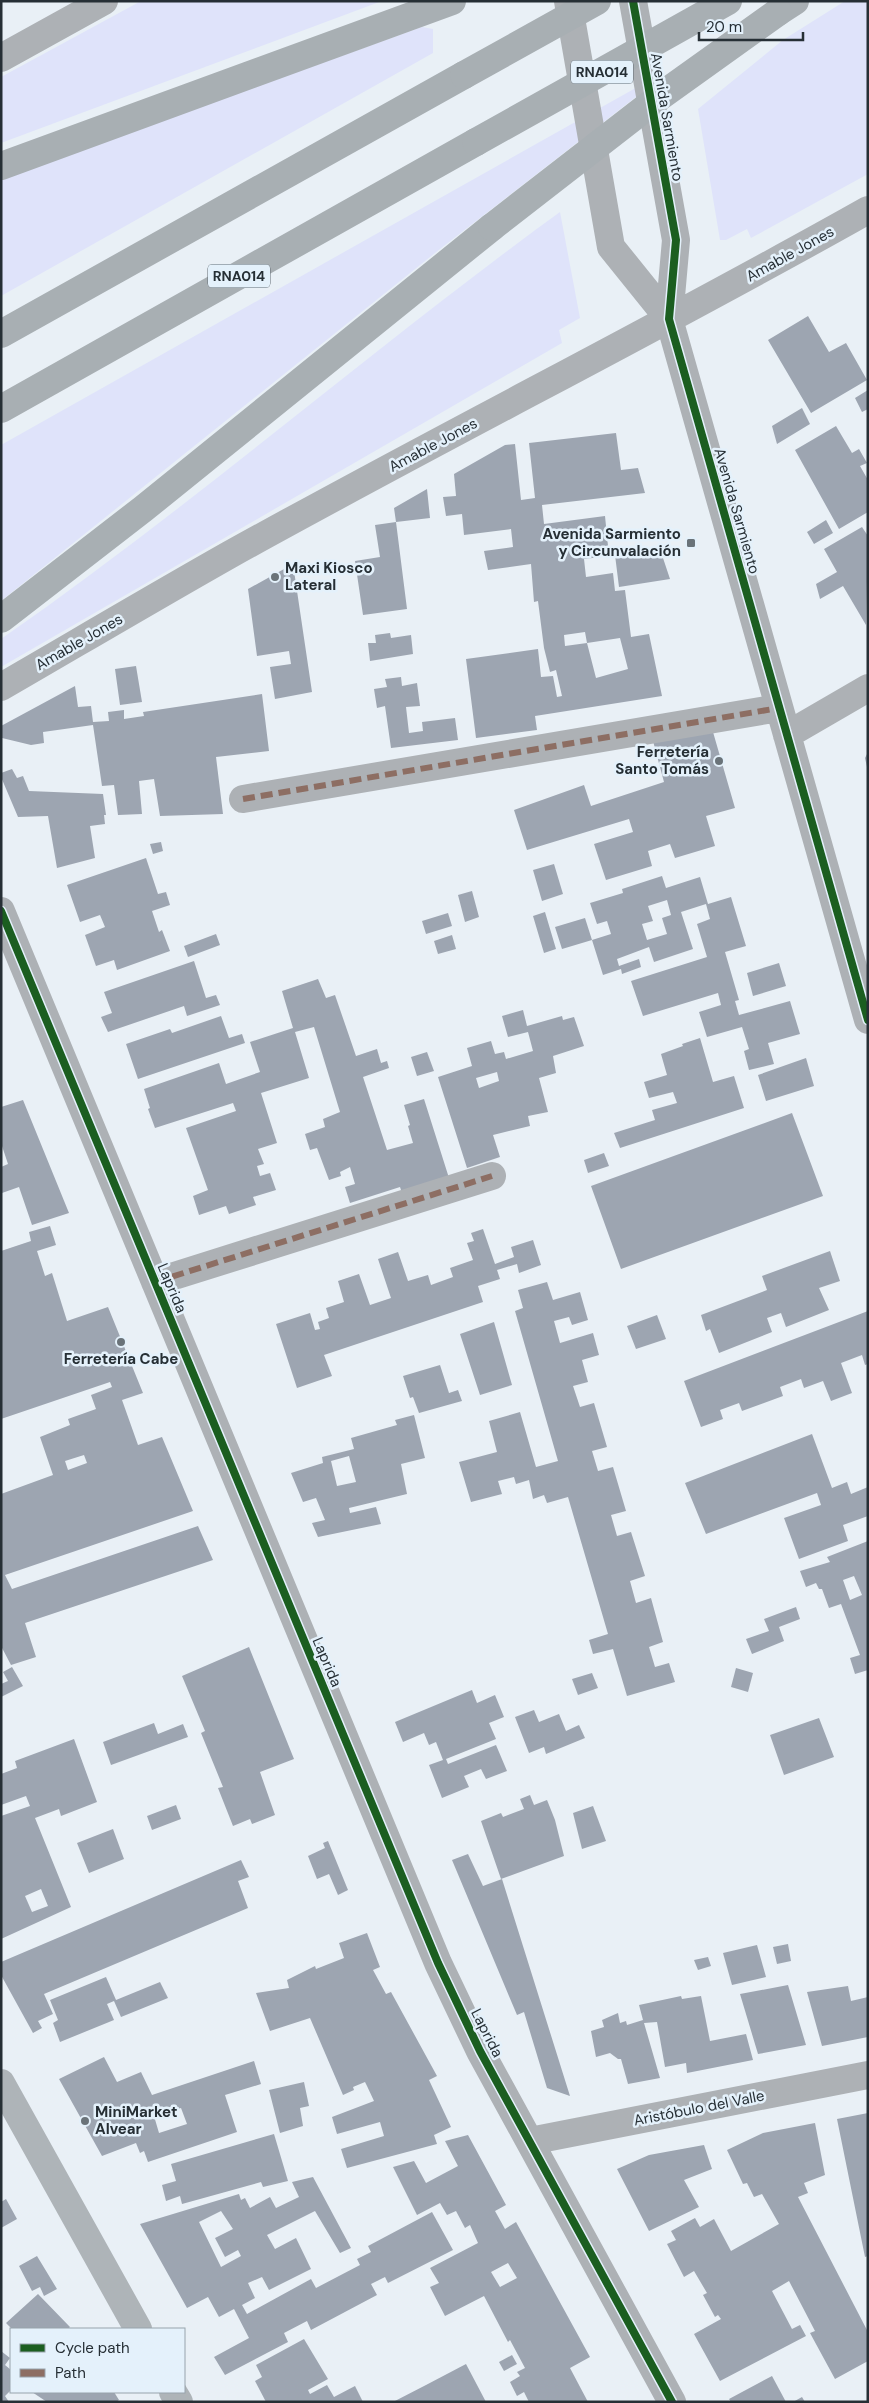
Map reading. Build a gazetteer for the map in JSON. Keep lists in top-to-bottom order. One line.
{"streets":{"highway":["RNA014"],"street":["Avenida Sarmiento","Amable Jones","Laprida","Aristóbulo del Valle"]},"crossings":[["Avenida Sarmiento","Amable Jones"],["Laprida","Aristóbulo del Valle"]],"places":{"transit":["Avenida Sarmiento y Circunvalación"],"other":["Maxi Kiosco Lateral","Ferretería Santo Tomás","Ferretería Cabe","MiniMarket Alvear"]},"legend":["Cycle path","Path"],"scale_bar":"20 m"}
